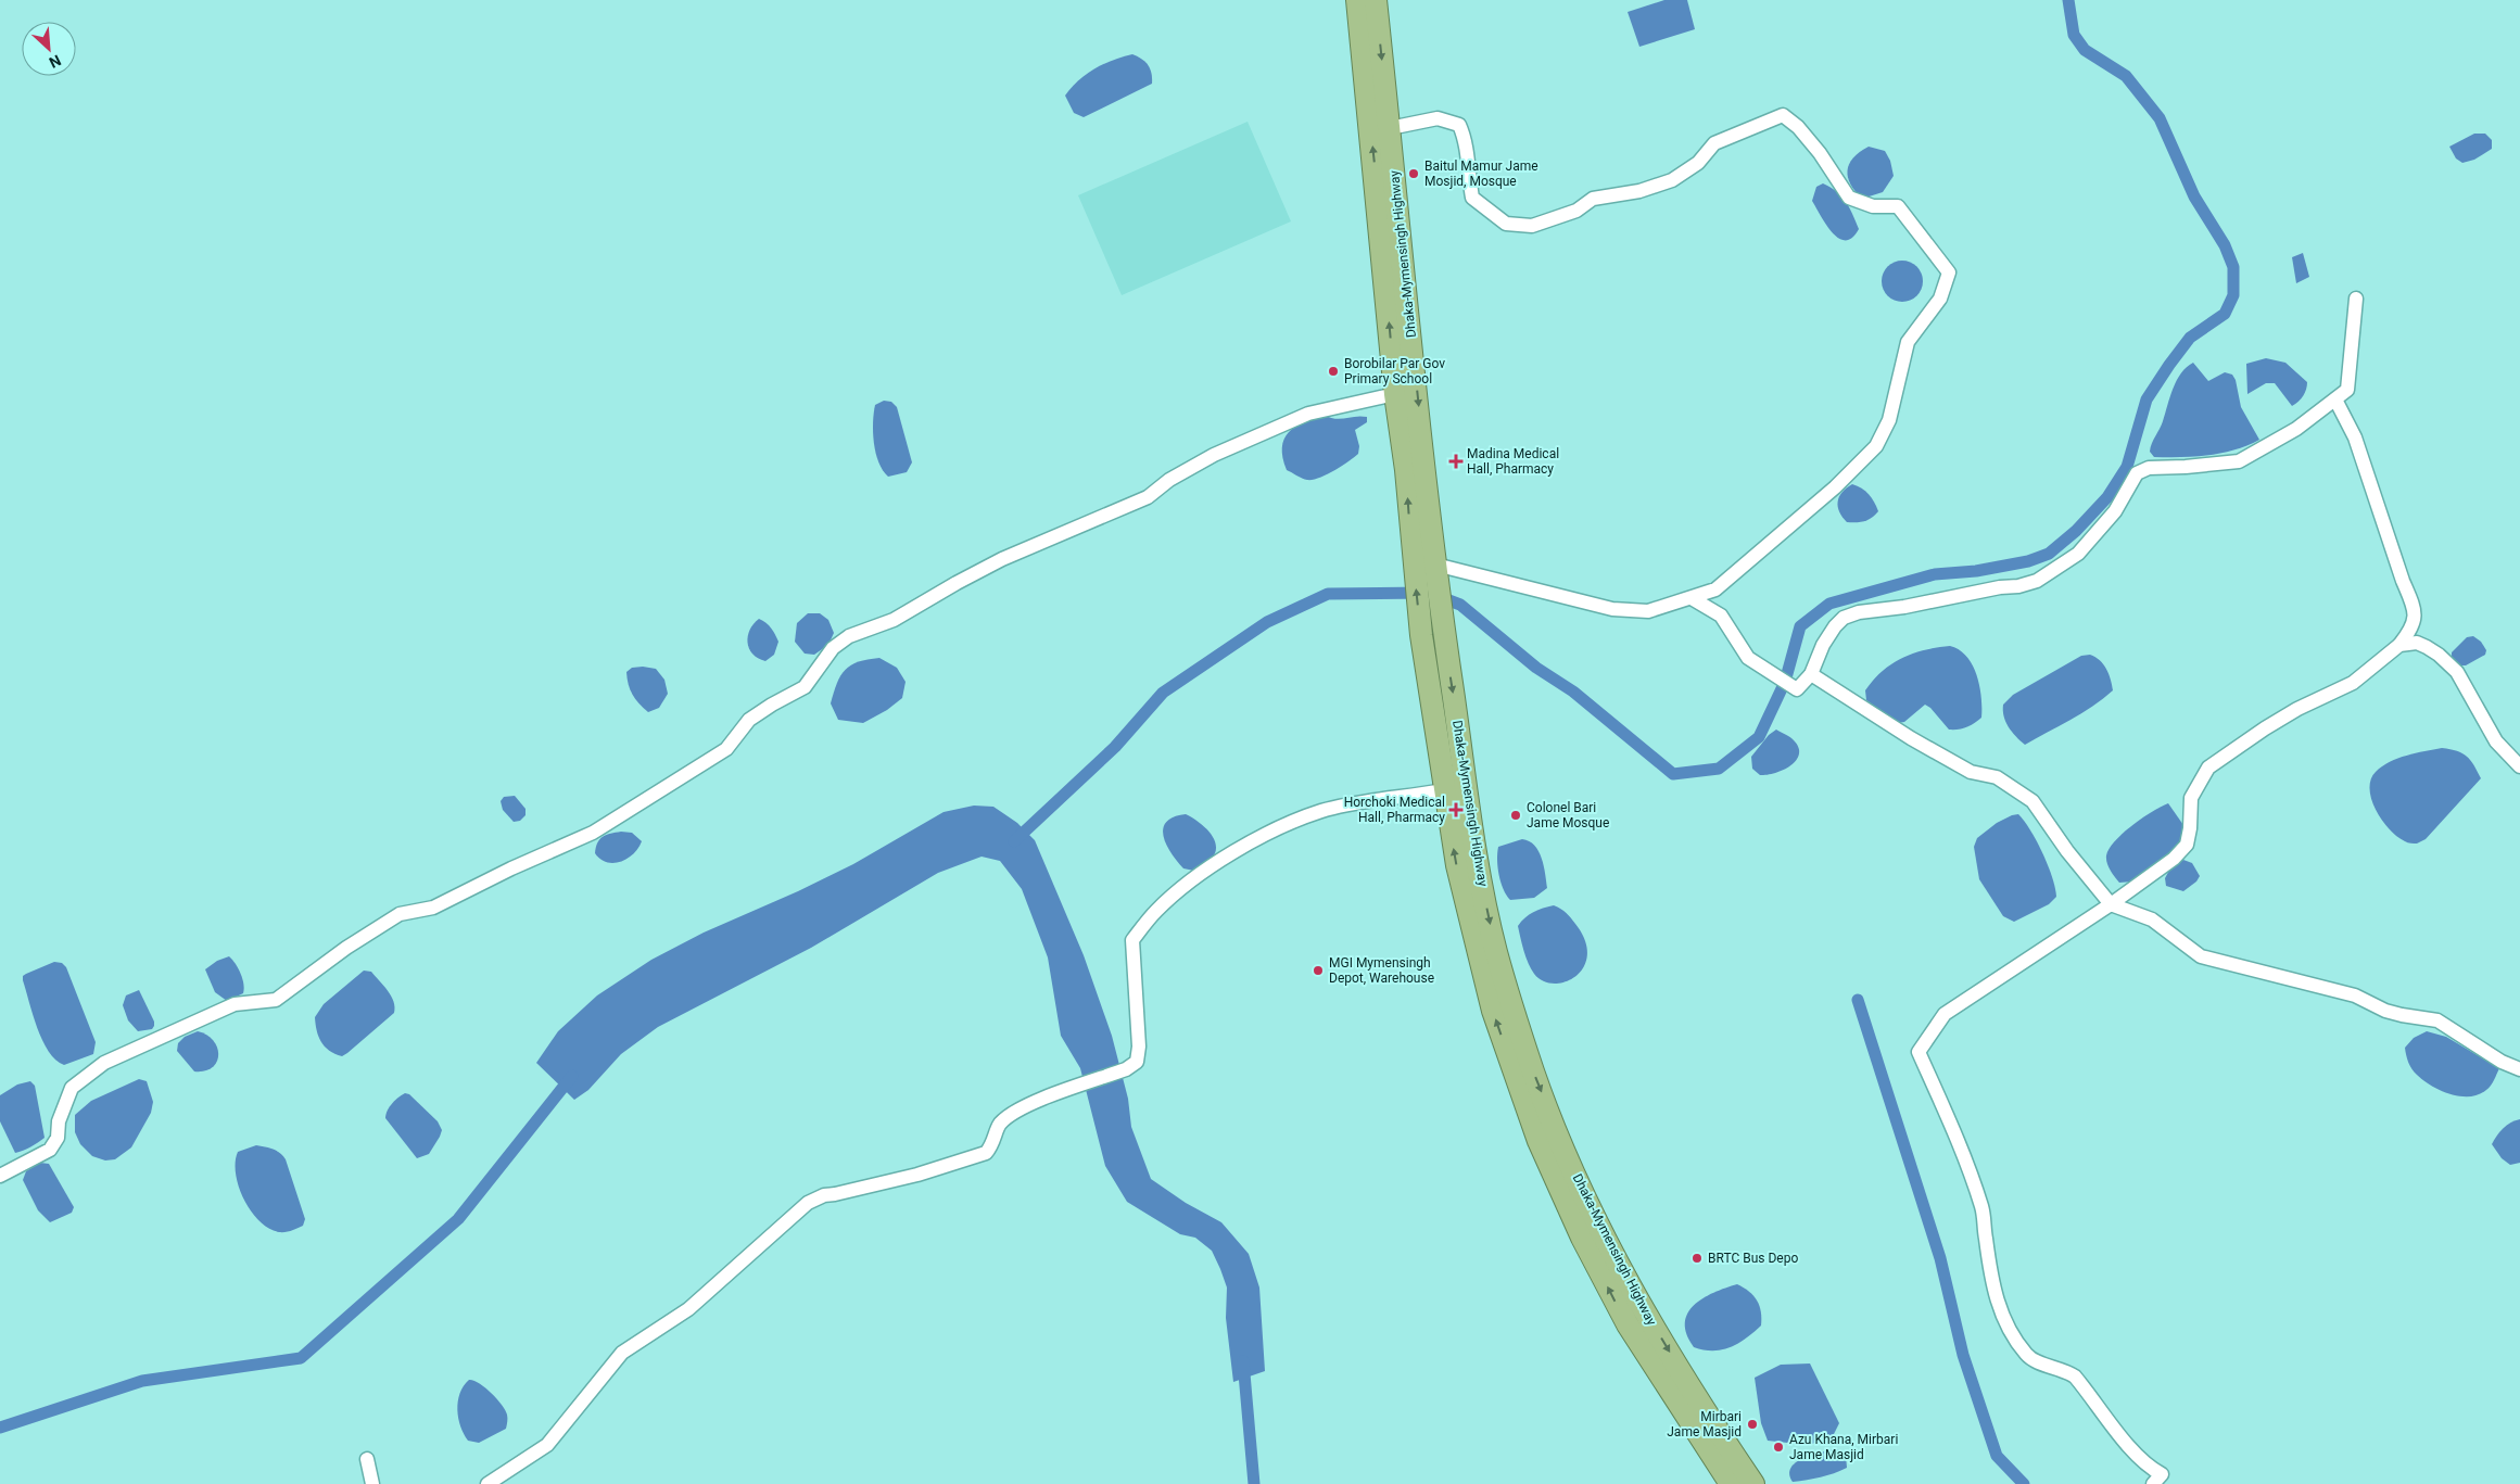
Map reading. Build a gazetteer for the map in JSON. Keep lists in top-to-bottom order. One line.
{"streets":{"highway":["Dhaka-Mymensingh Highway"]},"places":{"other":["Baitul Mamur Jame Mosjid, Mosque","Borobilar Par Gov Primary School","Colonel Bari Jame Mosque","MGI Mymensingh Depot, Warehouse","BRTC Bus Depo","Mirbari Jame Masjid","Azu Khana, Mirbari Jame Masjid"],"health":["Madina Medical Hall, Pharmacy","Horchoki Medical Hall, Pharmacy"]},"north":"bottom right"}
